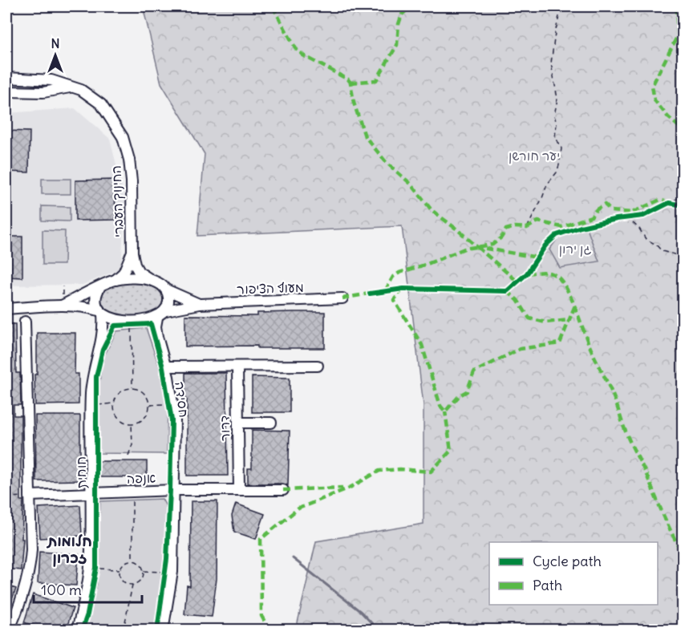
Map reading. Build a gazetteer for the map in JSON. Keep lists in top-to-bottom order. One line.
{"streets":{"street":["החינוך העברי","מעוף הציפור","חסידה","דרור","חוחית","אנפה"]},"crossings":[["החינוך העברי","מעוף הציפור"],["החינוך העברי","חסידה"],["החינוך העברי","חוחית"],["מעוף הציפור","חסידה"],["מעוף הציפור","חוחית"],["חסידה","חוחית"],["חסידה","אנפה"],["דרור","אנפה"],["חוחית","אנפה"]],"districts":["חלומות זכרון"],"parks":["יער חורשן","גן ירון"],"legend":["Cycle path","Path"],"scale_bar":"100 m","north":"top"}
